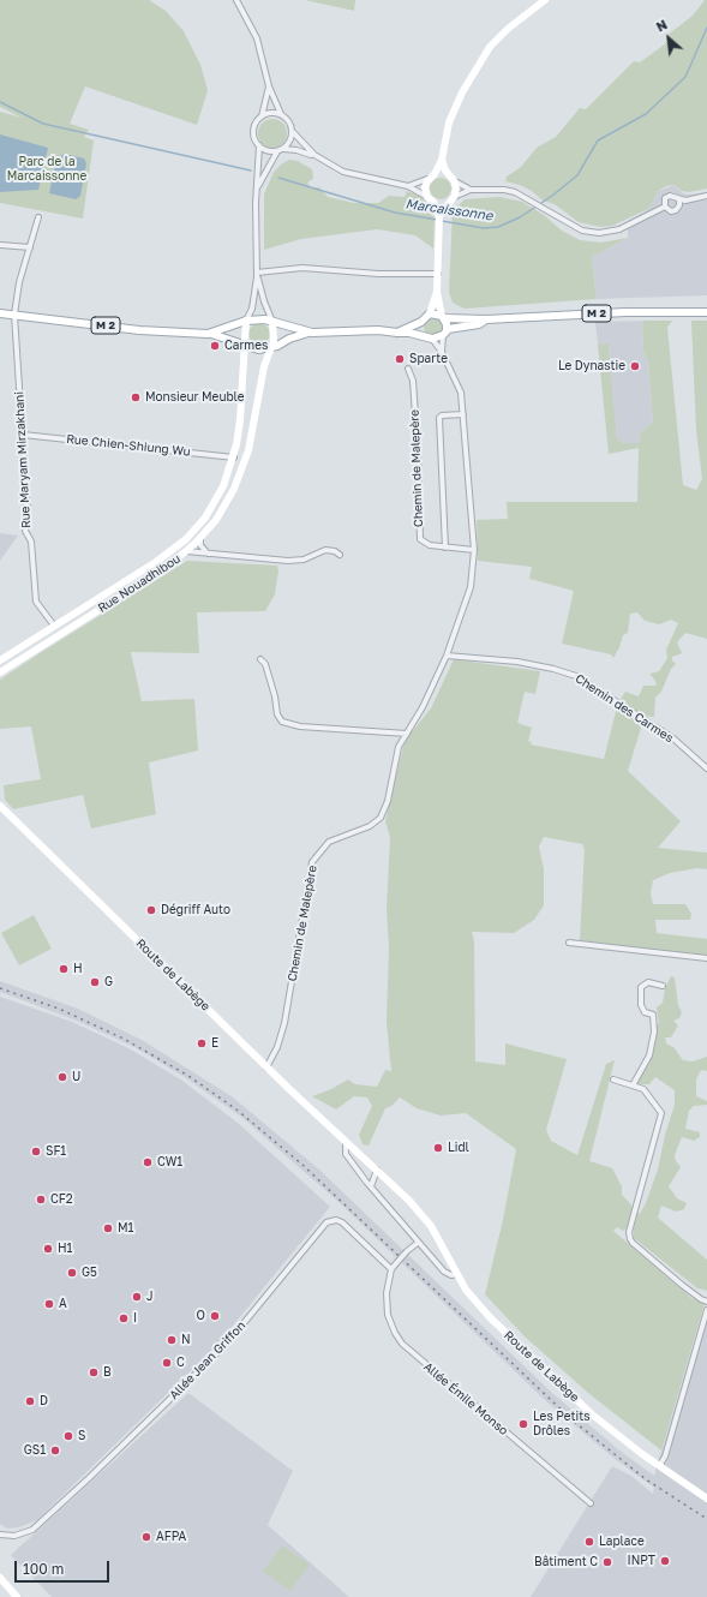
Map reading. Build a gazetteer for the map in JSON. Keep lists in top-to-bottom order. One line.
{"streets":{"main road":["M 2","Rue Nouadhibou","Route de Labège"],"street":["Rue Chien-Shiung Wu","Rue Maryam Mirzakhani","Chemin de Malepère","Chemin des Carmes","Allée Jean Griffon","Allée Émile Monso"]},"crossings":[["M 2","Rue Maryam Mirzakhani"],["M 2","Chemin de Malepère"],["M 2","Rue Nouadhibou"],["Rue Chien-Shiung Wu","Rue Maryam Mirzakhani"],["Rue Chien-Shiung Wu","Rue Nouadhibou"],["Rue Maryam Mirzakhani","Rue Nouadhibou"],["Chemin de Malepère","Chemin des Carmes"],["Chemin de Malepère","Route de Labège"],["Allée Jean Griffon","Allée Émile Monso"]],"water":["Marcaissonne"],"parks":["Parc de la Marcaissonne"],"places":["Carmes","Sparte","Le Dynastie","Monsieur Meuble","Dégriff Auto","H","G","E","U","Lidl","SF1","CW1","CF2","M1","H1","G5","J","A","O","I","N","C","B","D","Les Petits Drôles","S","GS1","AFPA","Laplace","INPT","Bâtiment C"],"scale_bar":"100 m","north":"top left"}
